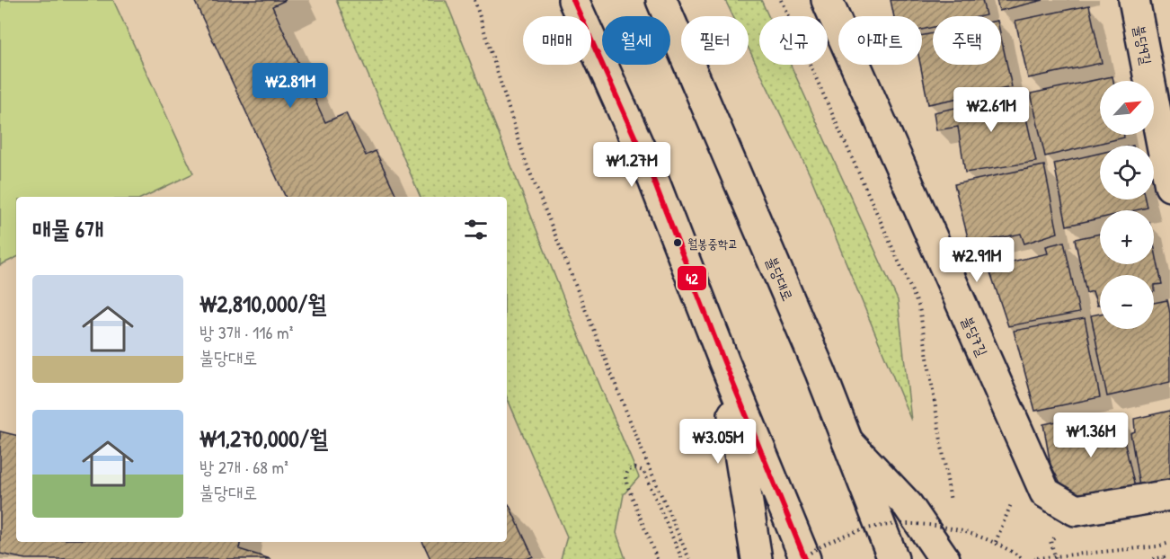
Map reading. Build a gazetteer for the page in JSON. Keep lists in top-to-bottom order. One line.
{"streets":{"main road":["불당9길","불당대로","불당7길"]},"places":["월봉중학교"],"lines":["transit line 42"],"north":"top right","page":{"chip":["매매","월세","필터","신규","아파트","주택"],"price":["₩2.81M","₩2.61M","₩1.27M","₩2.91M","₩1.36M","₩3.05M"],"map_buttons":["+","−"],"heading":"매물 6개","list":[{"name":"₩2,810,000/월","note":"방 3개 · 116 m² · 불당대로"},{"name":"₩1,270,000/월","note":"방 2개 · 68 m² · 불당대로"}]}}
